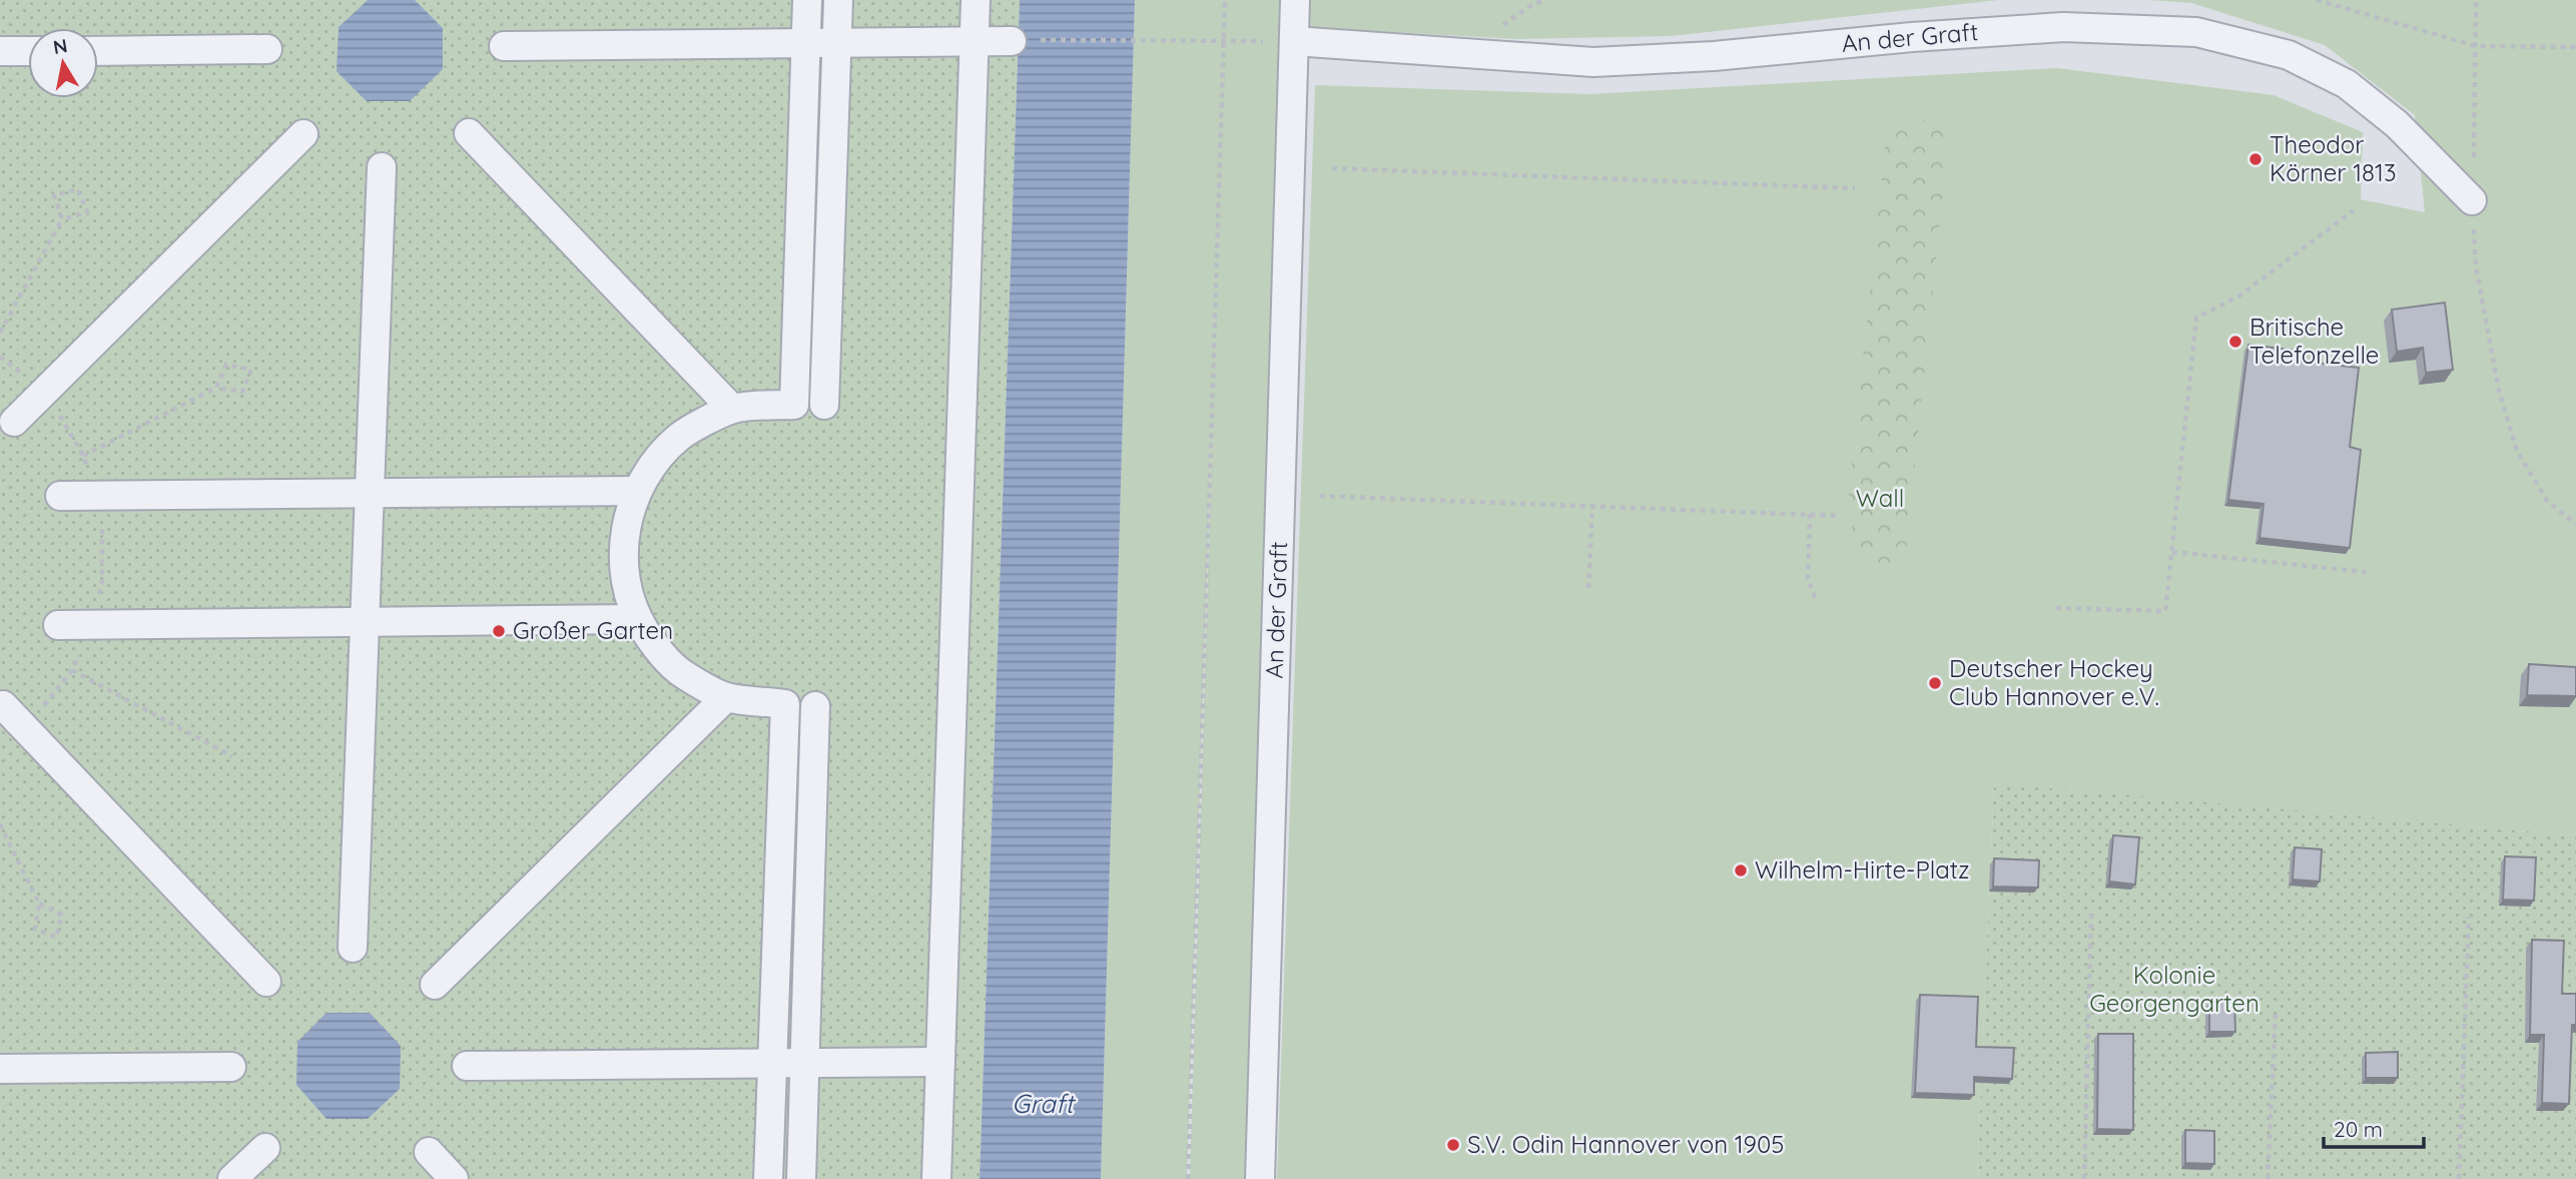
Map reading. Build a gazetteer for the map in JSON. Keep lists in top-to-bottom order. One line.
{"streets":{"street":["An der Graft"]},"water":["Graft"],"parks":["Wall","Kolonie Georgengarten"],"places":["Theodor Körner 1813","Britische Telefonzelle","Großer Garten","Deutscher Hockey Club Hannover e.V.","Wilhelm-Hirte-Platz","S.V. Odin Hannover von 1905"],"scale_bar":"20 m","north":"top"}
